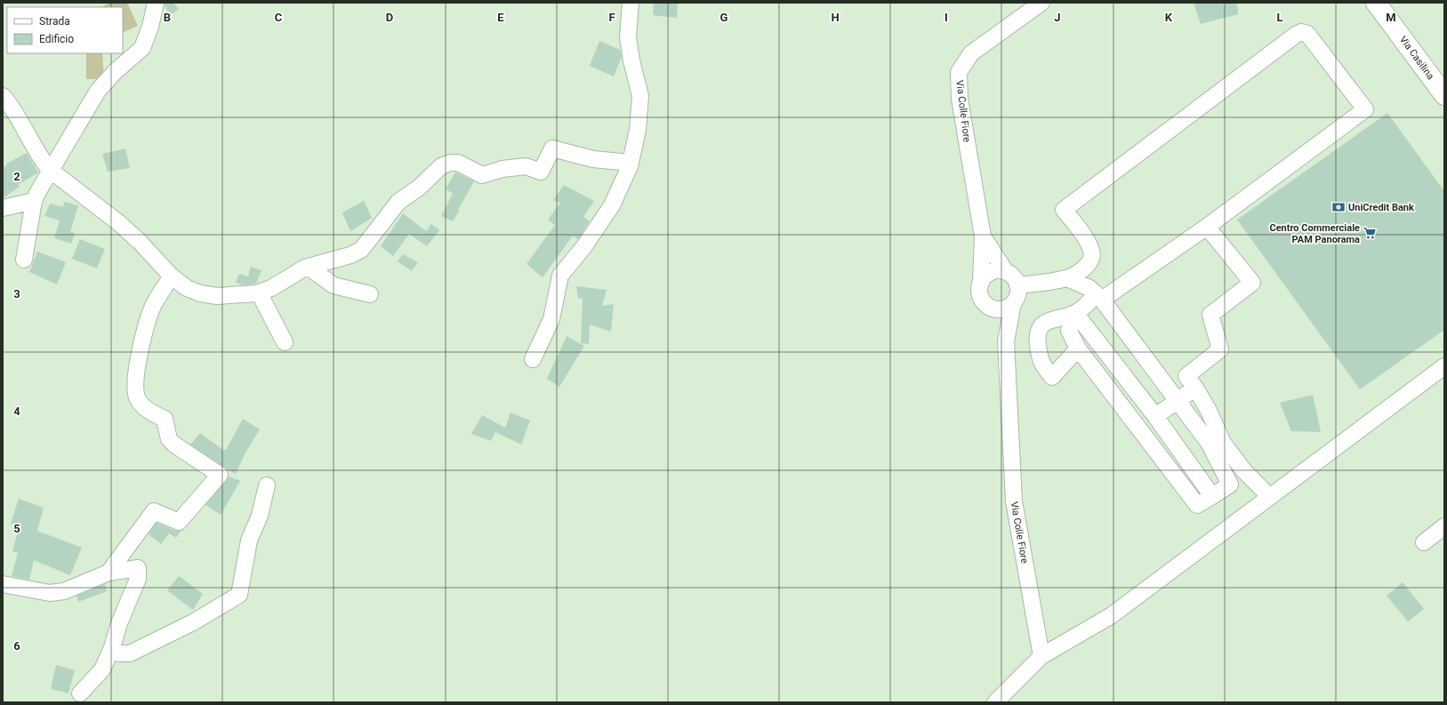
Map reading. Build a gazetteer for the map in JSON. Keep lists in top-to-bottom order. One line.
{"streets":{"main road":["Via Casilina"],"street":["Via Colle Fiore"]},"places":{"bank":["UniCredit Bank"],"supermarket":["Centro Commerciale PAM Panorama"]},"legend":["Strada","Edificio"],"grid":{"columns":["B","C","D","E","F","G","H","I","J","K","L","M"],"rows":["2","3","4","5","6"]}}
